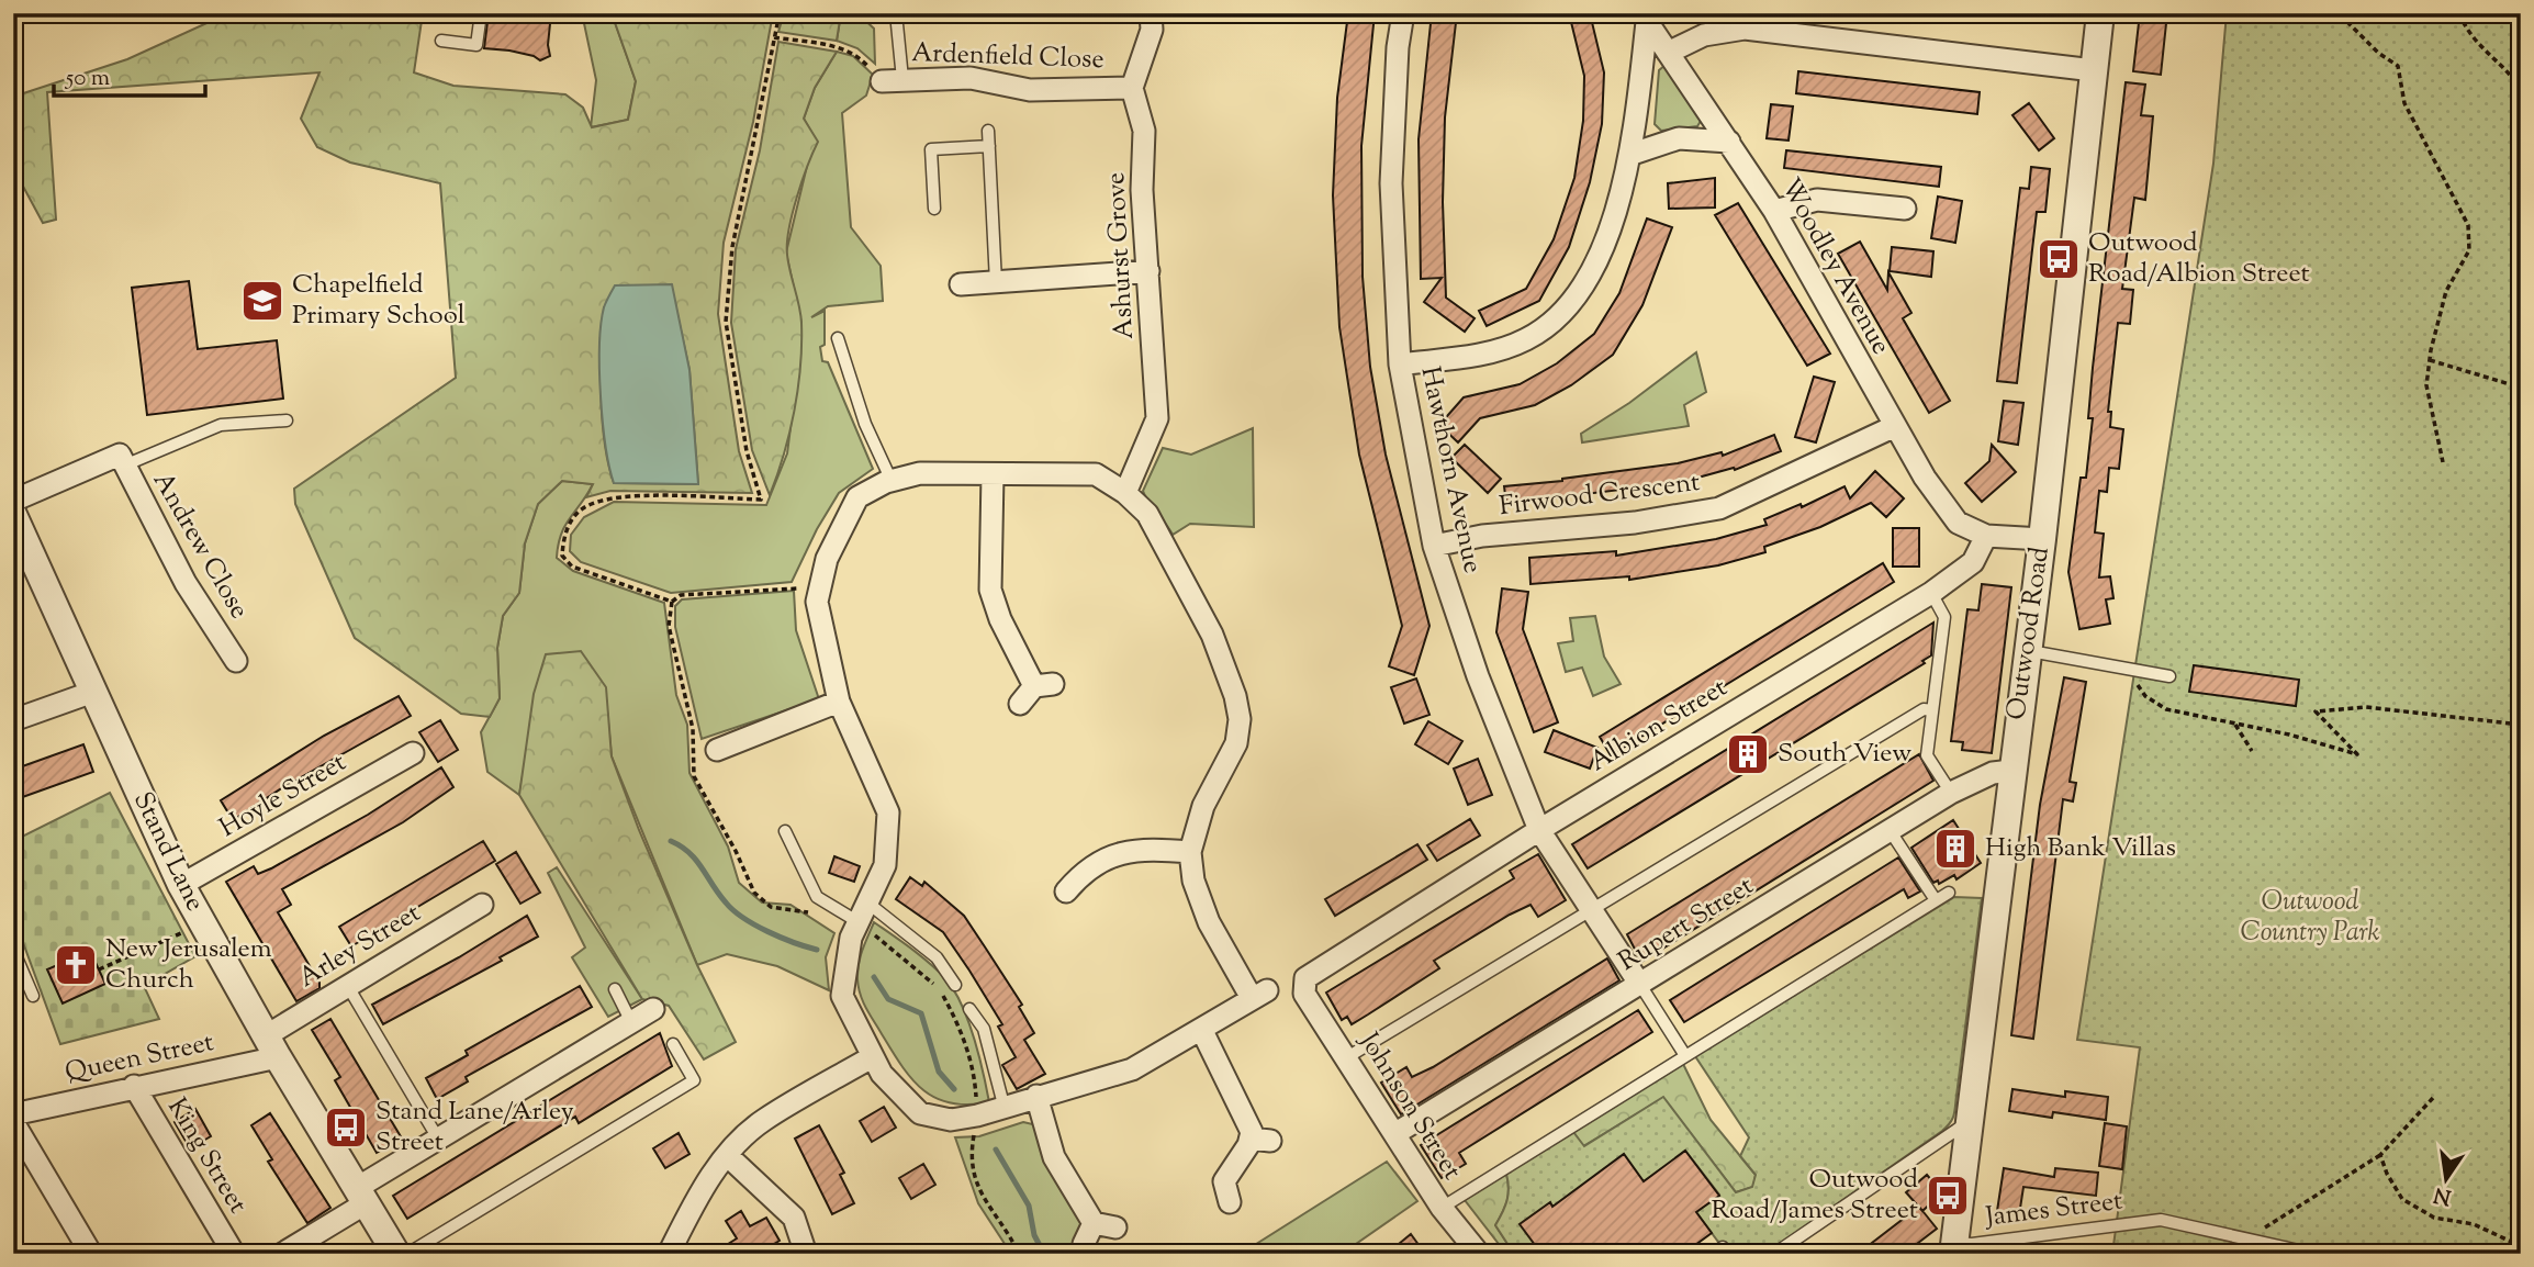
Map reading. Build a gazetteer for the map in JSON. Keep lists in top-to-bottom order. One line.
{"streets":{"street":["Ardenfield Close","Ashurst Grove","Woodley Avenue","Hawthorn Avenue","Firwood Crescent","Andrew Close","Outwood Road","Albion Street","Hoyle Street","Stand Lane","Rupert Street","Arley Street","Queen Street","Johnson Street","King Street"],"lane":["James Street"]},"crossings":[["Ardenfield Close","Ashurst Grove"],["Woodley Avenue","Firwood Crescent"],["Woodley Avenue","Albion Street"],["Hawthorn Avenue","Firwood Crescent"],["Hawthorn Avenue","Albion Street"],["Hawthorn Avenue","Rupert Street"],["Outwood Road","Rupert Street"],["Outwood Road","James Street"],["Albion Street","Johnson Street"],["Hoyle Street","Stand Lane"],["Stand Lane","Arley Street"],["Stand Lane","Queen Street"],["Rupert Street","Johnson Street"],["Arley Street","Queen Street"],["Queen Street","King Street"]],"parks":["Outwood Country Park"],"places":{"bus stop":["Outwood Road/Albion Street","Stand Lane/Arley Street","Outwood Road/James Street"],"school or university":["Chapelfield Primary School"],"building":["South View","High Bank Villas"],"church":["New Jerusalem Church"]},"scale_bar":"50 m","north":"bottom"}
